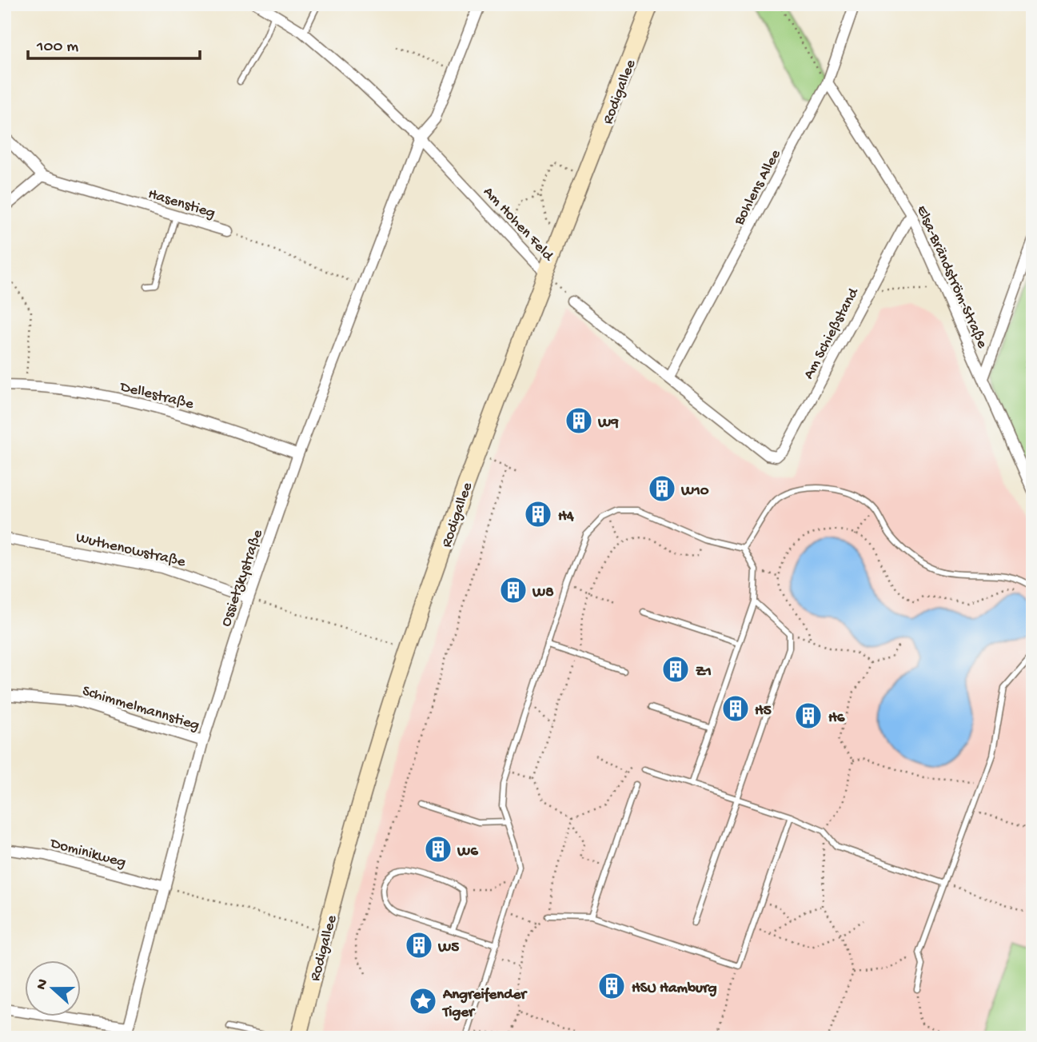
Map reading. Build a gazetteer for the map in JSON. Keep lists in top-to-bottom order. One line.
{"streets":{"main road":["Rodigallee"],"street":["Bohlens Allee","Hasenstieg","Am Hohen Feld","Elsa-Brändström-Straße","Am Schießstand","Dellestraße","Wuthenowstraße","Ossietzkystraße","Schimmelmannstieg","Dominikweg"]},"crossings":[["Rodigallee","Am Hohen Feld"],["Bohlens Allee","Elsa-Brändström-Straße"],["Bohlens Allee","Am Schießstand"],["Hasenstieg","Ossietzkystraße"],["Am Hohen Feld","Ossietzkystraße"],["Elsa-Brändström-Straße","Am Schießstand"],["Dellestraße","Ossietzkystraße"],["Wuthenowstraße","Ossietzkystraße"],["Ossietzkystraße","Schimmelmannstieg"],["Ossietzkystraße","Dominikweg"]],"places":{"building":["W9","W10","H4","W8","Z1","H5","H6","W6","W5","HSU Hamburg"],"place":["Angreifender Tiger"]},"scale_bar":"100 m","north":"left"}
